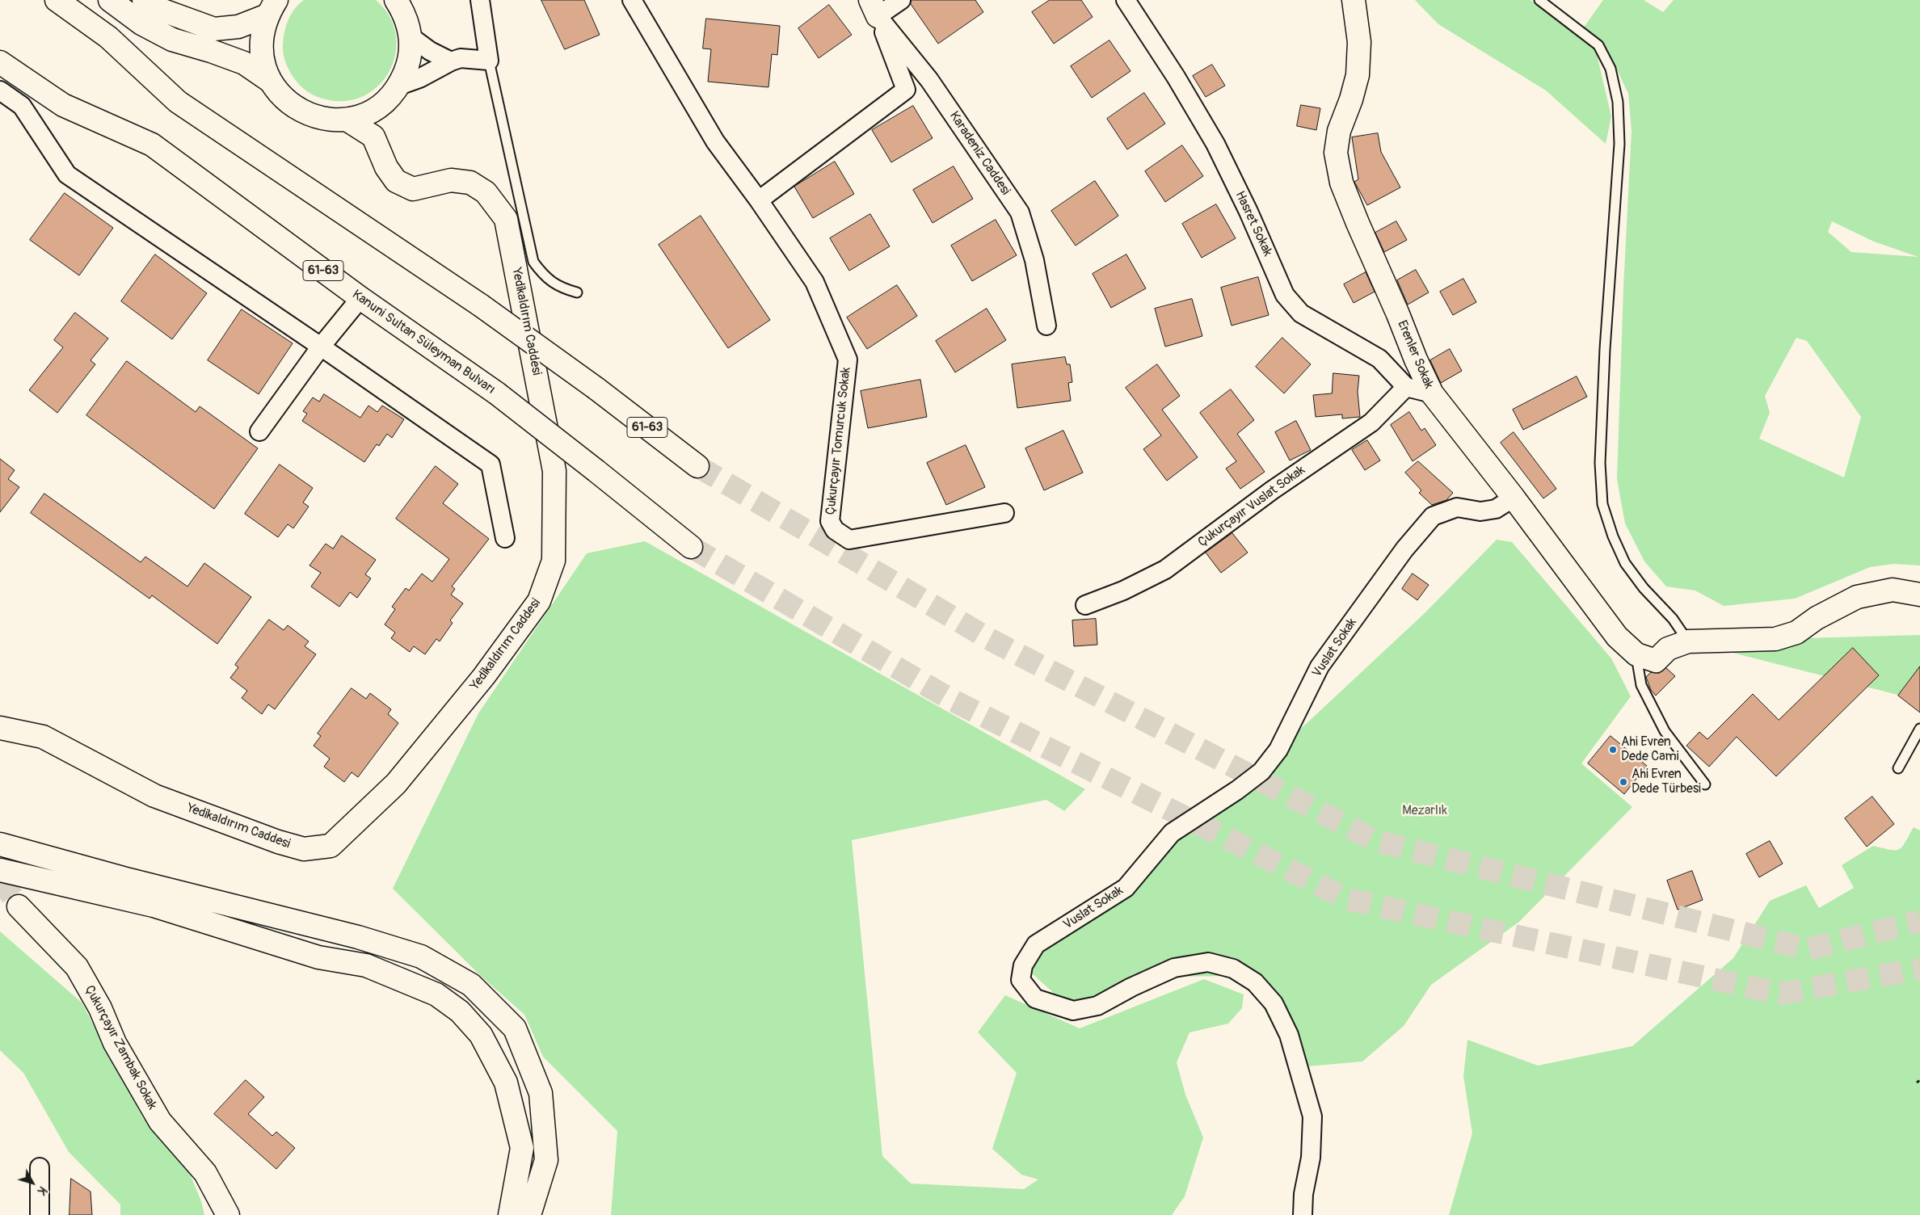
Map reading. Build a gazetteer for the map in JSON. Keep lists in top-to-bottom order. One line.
{"streets":{"main road":["61-63","Yedikaldırım Caddesi","Kanuni Sultan Süleyman Bulvarı","Erenler Sokak","Çukurçayır Zambak Sokak"],"street":["Karadeniz Caddesi","Hasret Sokak","Çukurçayır Tomurcuk Sokak","Çukurçayır Vuslat Sokak","Vuslat Sokak"]},"crossings":[["Hasret Sokak","Çukurçayır Vuslat Sokak"],["Erenler Sokak","Vuslat Sokak"]],"parks":["Mezarlık"],"places":["Ahi Evren Dede Cami","Ahi Evren Dede Türbesi"],"north":"bottom right"}
